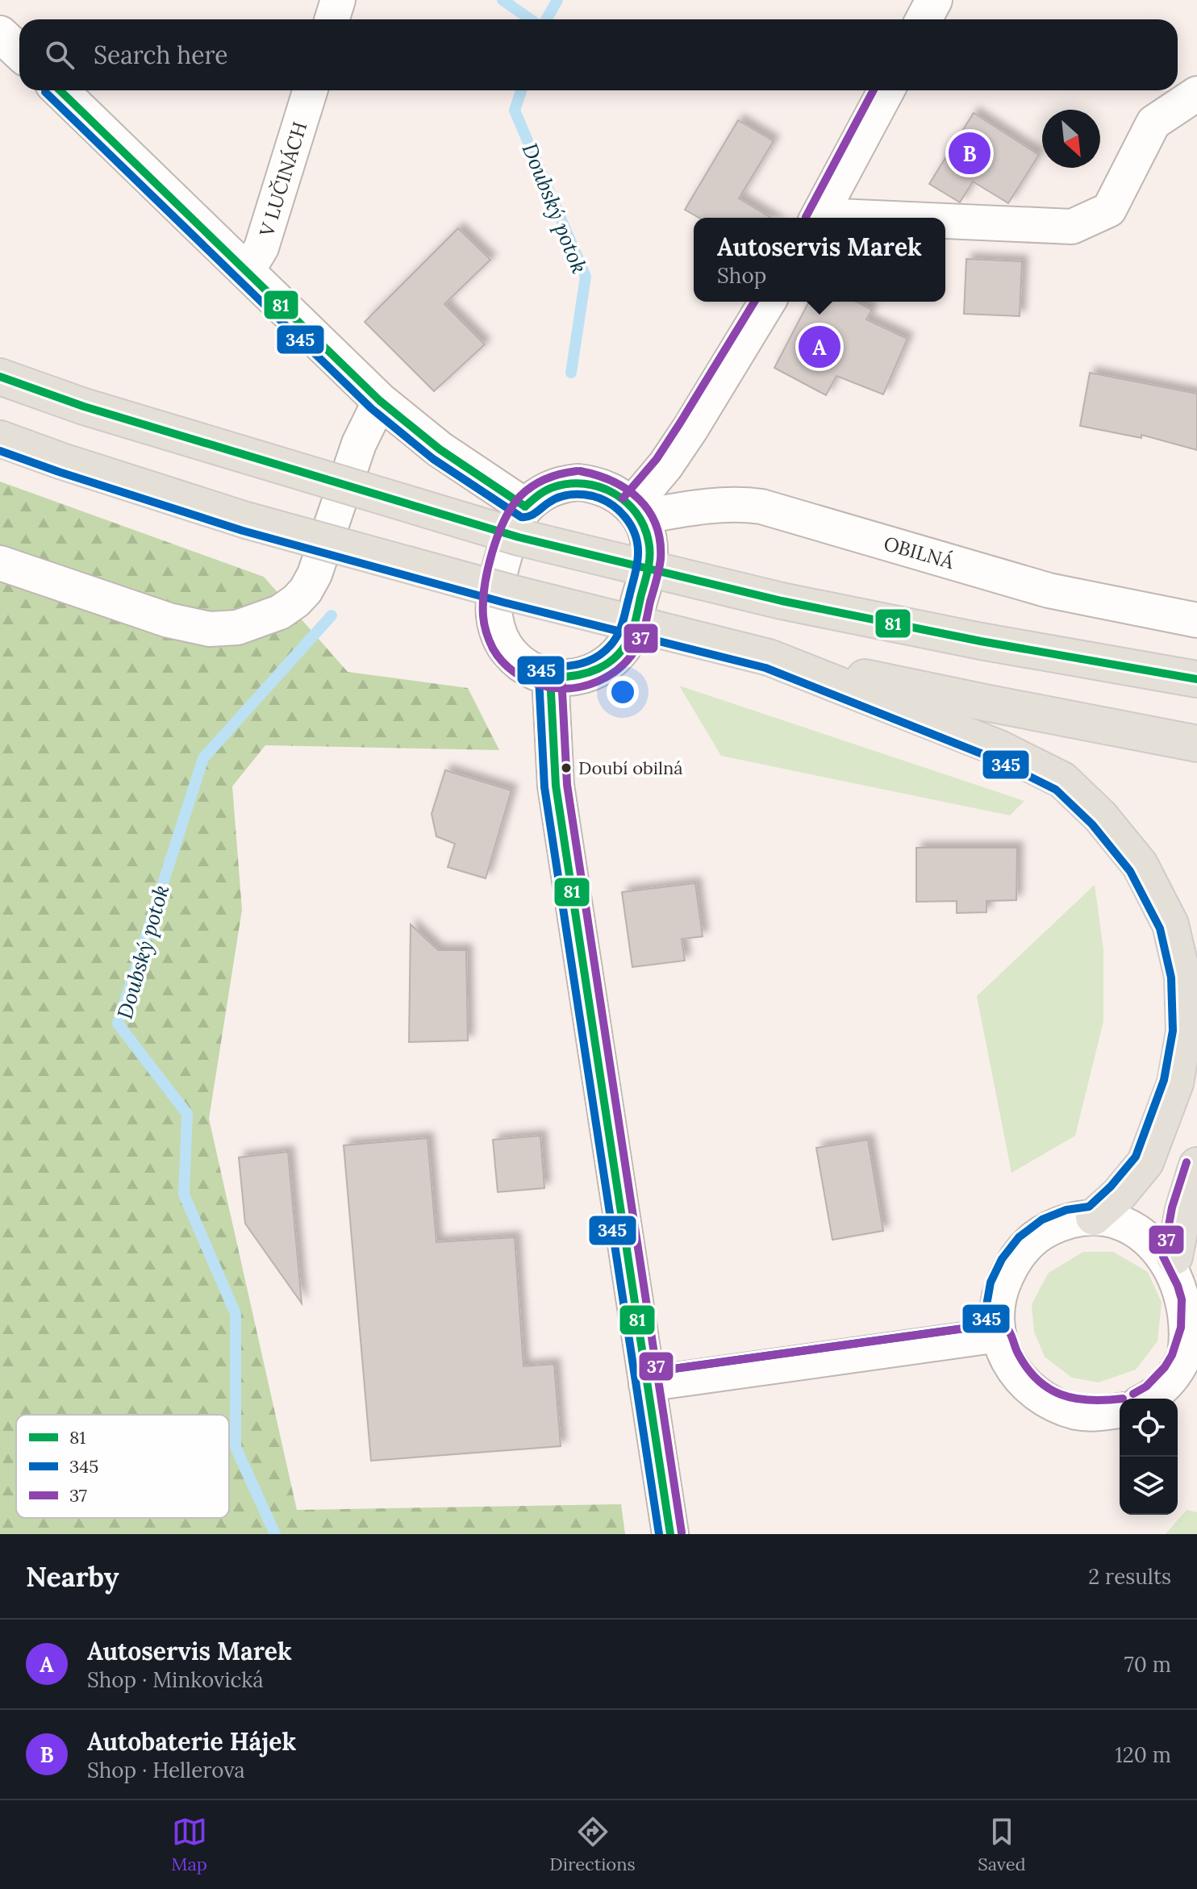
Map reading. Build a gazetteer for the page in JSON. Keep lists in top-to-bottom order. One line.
{"streets":{"street":["V LUČINÁCH","OBILNÁ"]},"water":["Doubský potok"],"places":["Doubí obilná"],"lines":["transit line 81","transit line 37","transit line 345"],"legend":["81","345","37"],"north":"bottom right","page":{"search":"Search here","pins":["B","A"],"popup":["Autoservis Marek","Shop"],"heading":["Nearby","2 results"],"list":[{"mark":"A","name":"Autoservis Marek","note":"Shop · Minkovická","value":"70 m"},{"mark":"B","name":"Autobaterie Hájek","note":"Shop · Hellerova","value":"120 m"}],"nav":["Map","Directions","Saved"]}}
